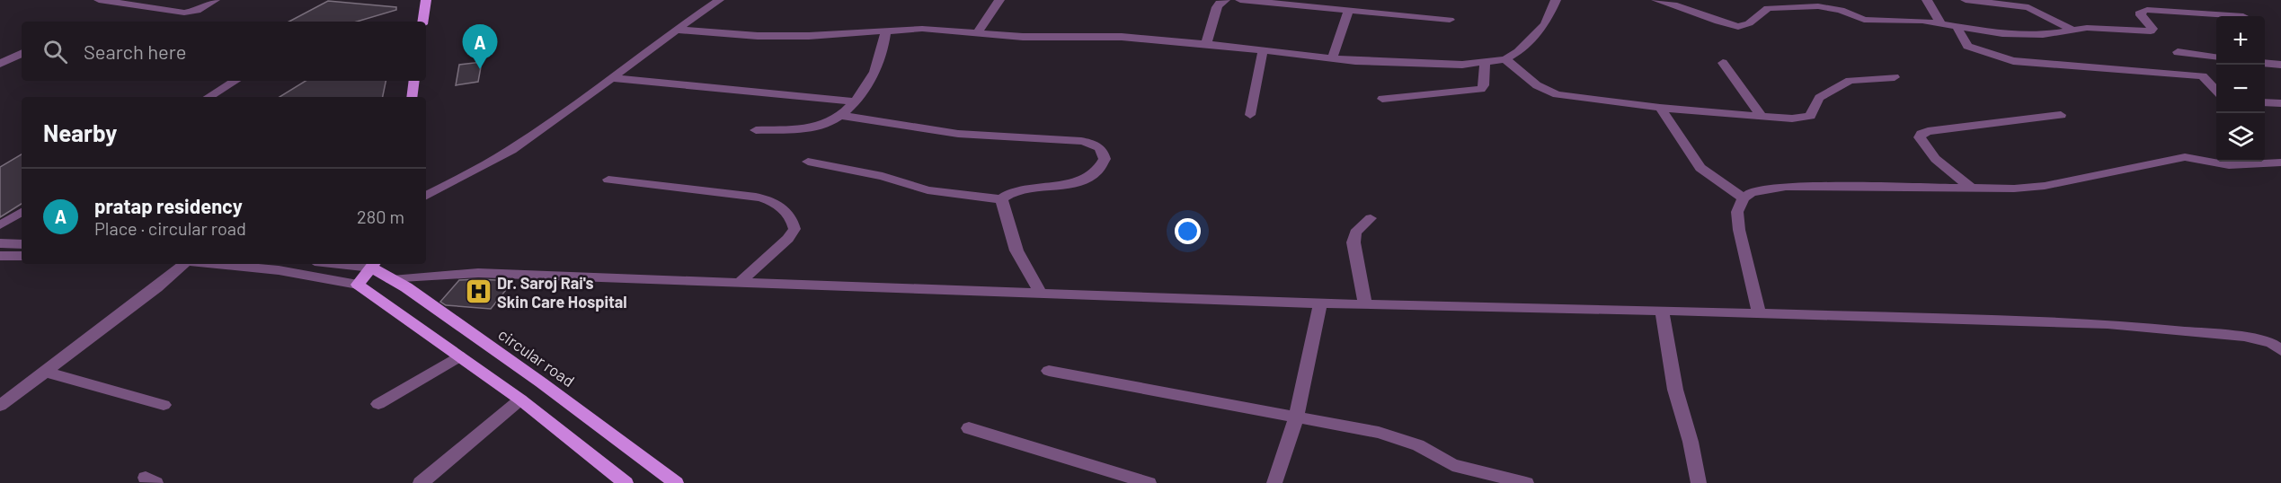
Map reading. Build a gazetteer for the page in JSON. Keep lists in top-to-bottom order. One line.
{"streets":{"main road":["circular road"]},"places":{"hospital":["Dr. Saroj Rai's Skin Care Hospital"]},"page":{"map_buttons":["+","−"],"search":"Search here","pins":"A","heading":"Nearby","list":[{"mark":"A","name":"pratap residency","note":"Place · circular road","value":"280 m"}]}}
